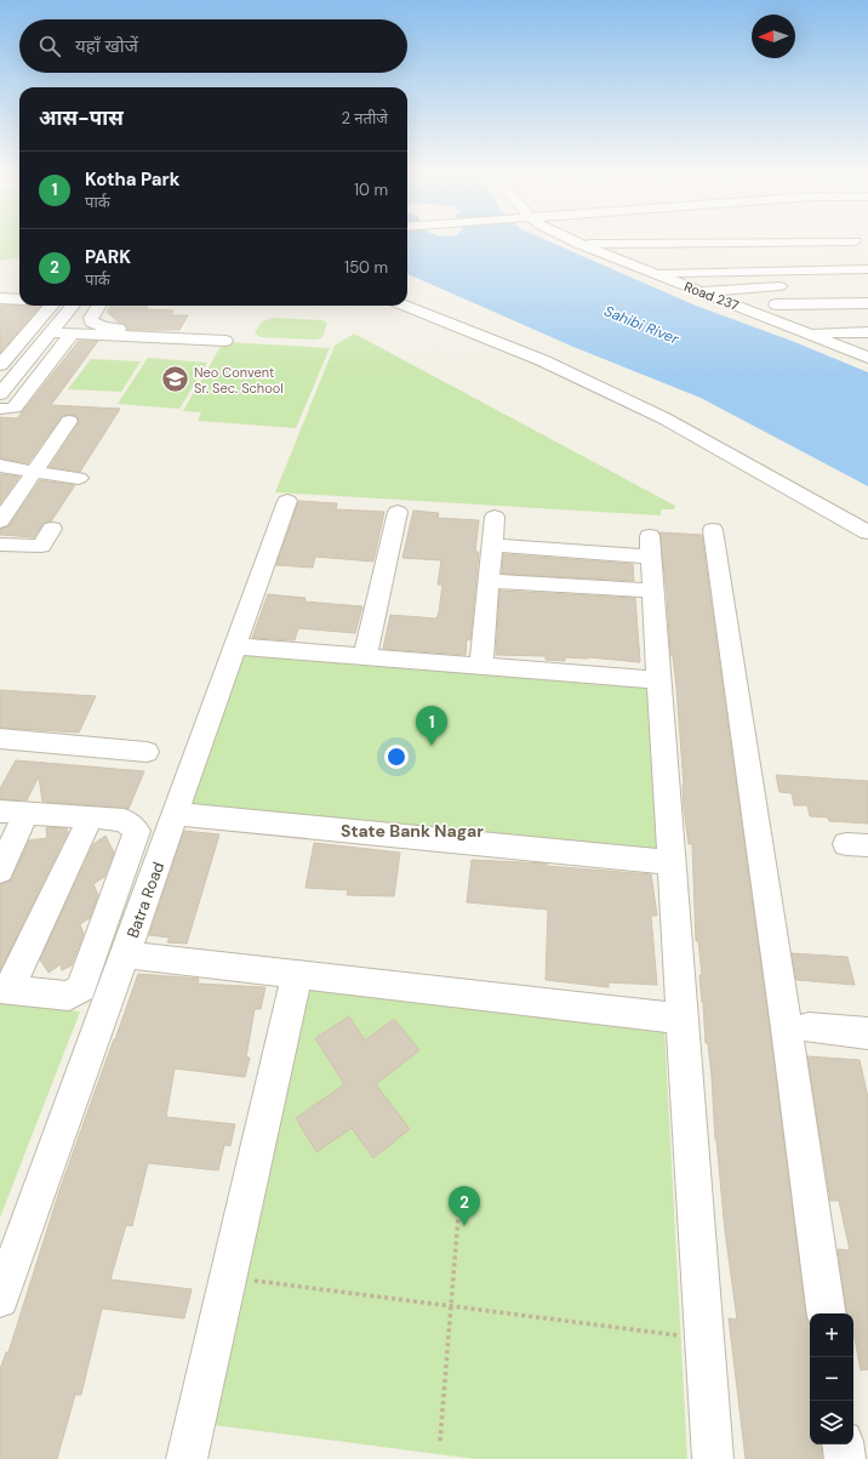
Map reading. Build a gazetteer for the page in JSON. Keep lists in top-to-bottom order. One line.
{"streets":{"street":["Road 237","Batra Road"]},"districts":["State Bank Nagar"],"water":["Sahibi River"],"places":{"school or university":["Neo Convent Sr. Sec. School"]},"north":"left","page":{"search":"यहाँ खोजें","heading":["आस-पास","2 नतीजे"],"list":[{"mark":"1","name":"Kotha Park","note":"पार्क","value":"10 m"},{"mark":"2","name":"PARK","note":"पार्क","value":"150 m"}],"pins":["1","2"],"map_buttons":["+","−"]}}
